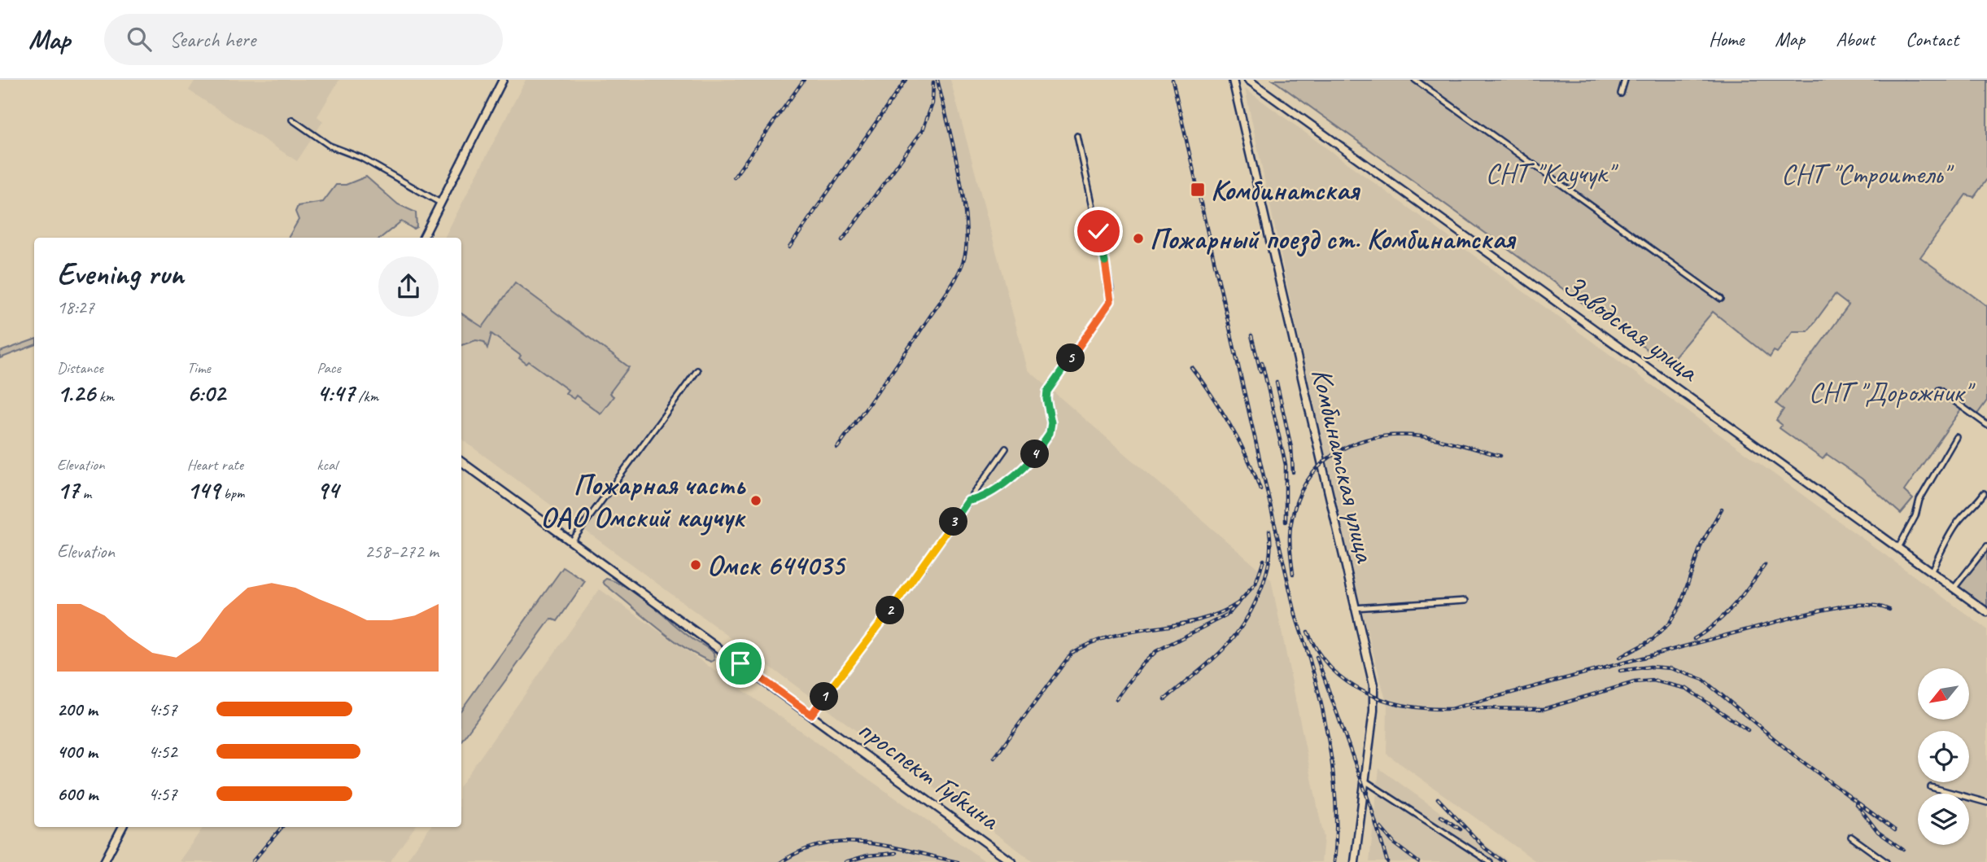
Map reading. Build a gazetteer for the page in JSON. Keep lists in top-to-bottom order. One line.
{"streets":{"main road":["Заводская улица","Комбинатская улица","проспект Губкина"]},"parks":["СНТ \"Каучук\"","СНТ \"Строитель\"","СНТ \"Дорожник\""],"places":{"transit":["Комбинатская"],"other":["Пожарный поезд ст. Комбинатская","Пожарная часть ОАО Омский каучук","Омск 644035"]},"north":"bottom left","page":{"header":"Map","search":"Search here","nav":["Home","Map","About","Contact"],"heading":["Evening run","18:27"],"stats":[["Distance","1.26 km"],["Time","6:02"],["Pace","4:47 /km"],["Elevation","17 m"],["Heart rate","149 bpm"],["kcal","94"]],"pins":["5","4","3","2","1"],"chart":["Elevation","258–272 m"],"list":[{"name":"200 m","note":"4:57"},{"name":"400 m","note":"4:52"},{"name":"600 m","note":"4:57"}]}}
